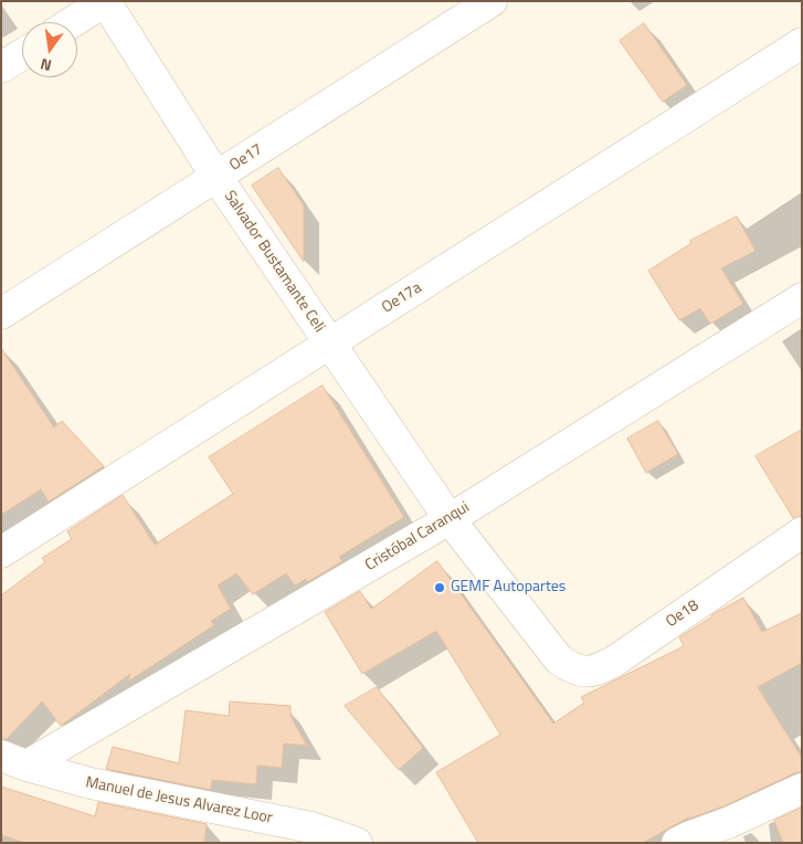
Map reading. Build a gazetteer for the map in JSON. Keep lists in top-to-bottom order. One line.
{"streets":{"street":["Oe17","Salvador Bustamante Celi","Oe17a","Cristóbal Caranqui","Oe18","Manuel de Jesus Alvarez Loor"]},"crossings":[["Oe17","Salvador Bustamante Celi"],["Salvador Bustamante Celi","Oe17a"],["Salvador Bustamante Celi","Cristóbal Caranqui"],["Salvador Bustamante Celi","Oe18"],["Cristóbal Caranqui","Manuel de Jesus Alvarez Loor"]],"places":["GEMF Autopartes"],"north":"bottom"}
